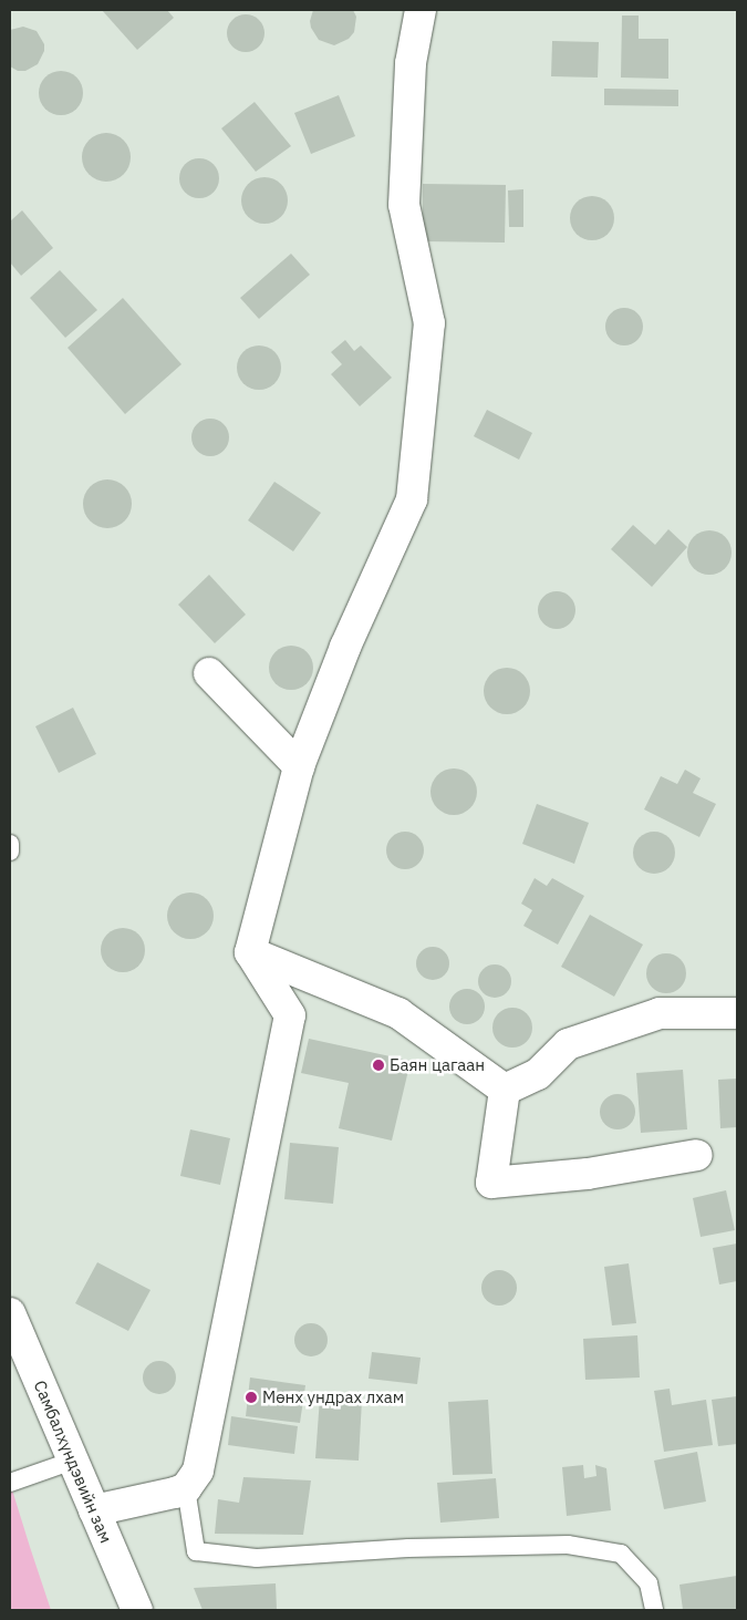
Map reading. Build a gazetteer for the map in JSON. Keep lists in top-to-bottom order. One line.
{"streets":{"street":["Самбалхүндэвийн зам"]},"places":["Баян цагаан","Мөнх ундрах лхам"]}
